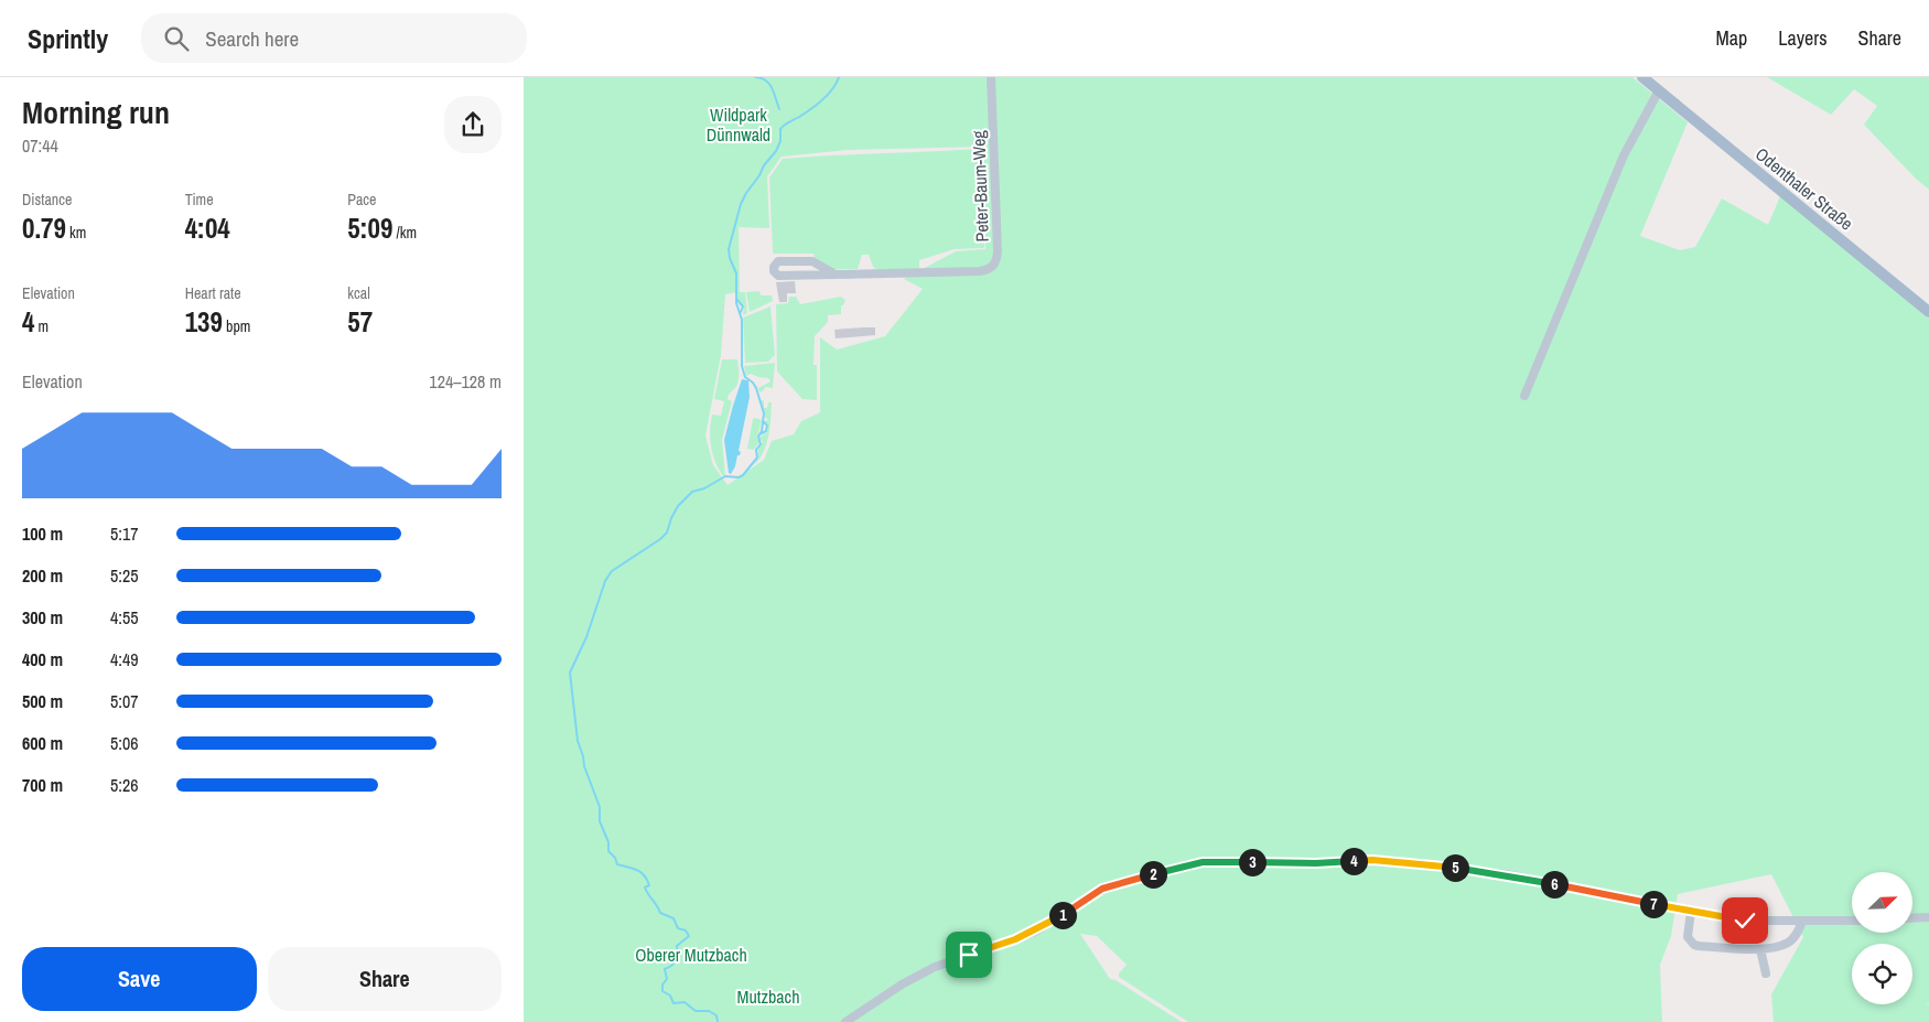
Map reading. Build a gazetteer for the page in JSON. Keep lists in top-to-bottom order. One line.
{"streets":{"main road":["Odenthaler Straße"],"street":["Peter-Baum-Weg"]},"parks":["Wildpark Dünnwald","Oberer Mutzbach","Mutzbach"],"north":"top right","page":{"header":"Sprintly","search":"Search here","nav":["Map","Layers","Share"],"heading":["Morning run","07:44"],"stats":[["Distance","0.79 km"],["Time","4:04"],["Pace","5:09 /km"],["Elevation","4 m"],["Heart rate","139 bpm"],["kcal","57"]],"chart":["Elevation","124–128 m"],"list":[{"name":"100 m","note":"5:17"},{"name":"200 m","note":"5:25"},{"name":"300 m","note":"4:55"},{"name":"400 m","note":"4:49"},{"name":"500 m","note":"5:07"},{"name":"600 m","note":"5:06"},{"name":"700 m","note":"5:26"}],"pins":["4","3","5","2","6","7","1"],"buttons":["Save","Share"]}}
